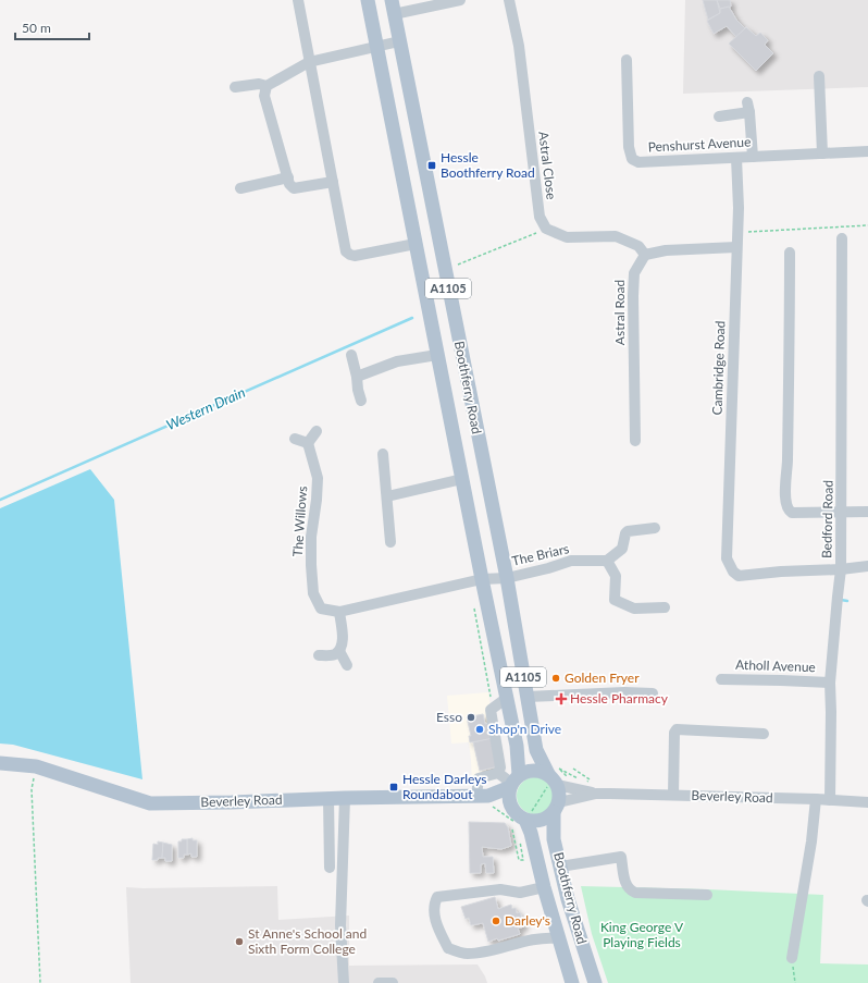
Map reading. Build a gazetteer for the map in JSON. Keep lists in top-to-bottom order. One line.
{"streets":{"main road":["A1105","Boothferry Road","Beverley Road"],"street":["Penshurst Avenue","Astral Close","Astral Road","Cambridge Road","Bedford Road","The Willows","The Briars","Atholl Avenue"]},"crossings":[["Penshurst Avenue","Cambridge Road"],["Cambridge Road","Bedford Road"],["Boothferry Road","The Willows"],["Boothferry Road","The Briars"],["Boothferry Road","Beverley Road"],["Bedford Road","Atholl Avenue"],["Bedford Road","Beverley Road"],["The Willows","The Briars"]],"water":["Western Drain"],"parks":["King George V Playing Fields"],"places":{"transit":["Hessle Boothferry Road","Hessle Darleys Roundabout"],"other":["Golden Fryer","Esso","Shop'n Drive","Darley's","St Anne's School and Sixth Form College"],"health":["Hessle Pharmacy"]},"scale_bar":"50 m"}
